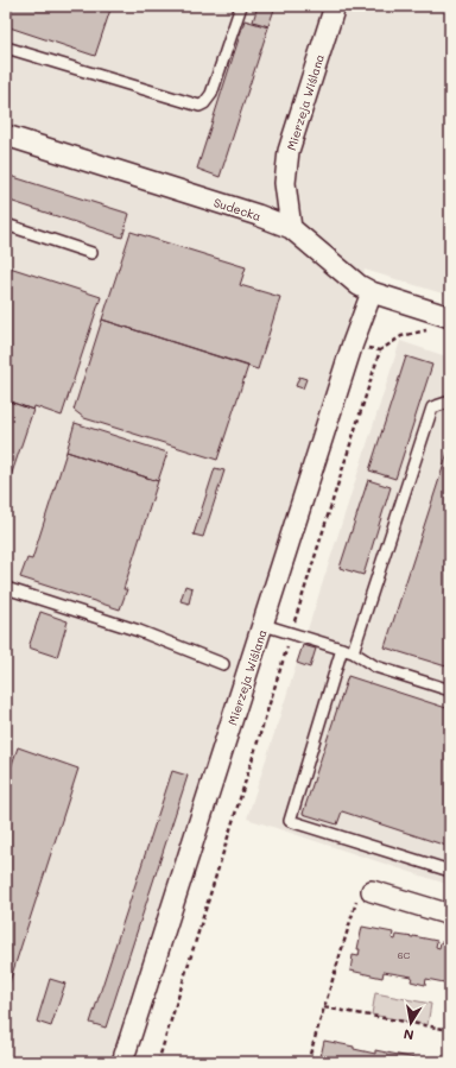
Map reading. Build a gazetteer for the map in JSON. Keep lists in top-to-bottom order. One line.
{"streets":{"street":["Mierzeja Wiślana","Sudecka"]},"crossings":[["Mierzeja Wiślana","Sudecka"]],"house_numbers":["6C"],"north":"bottom"}
